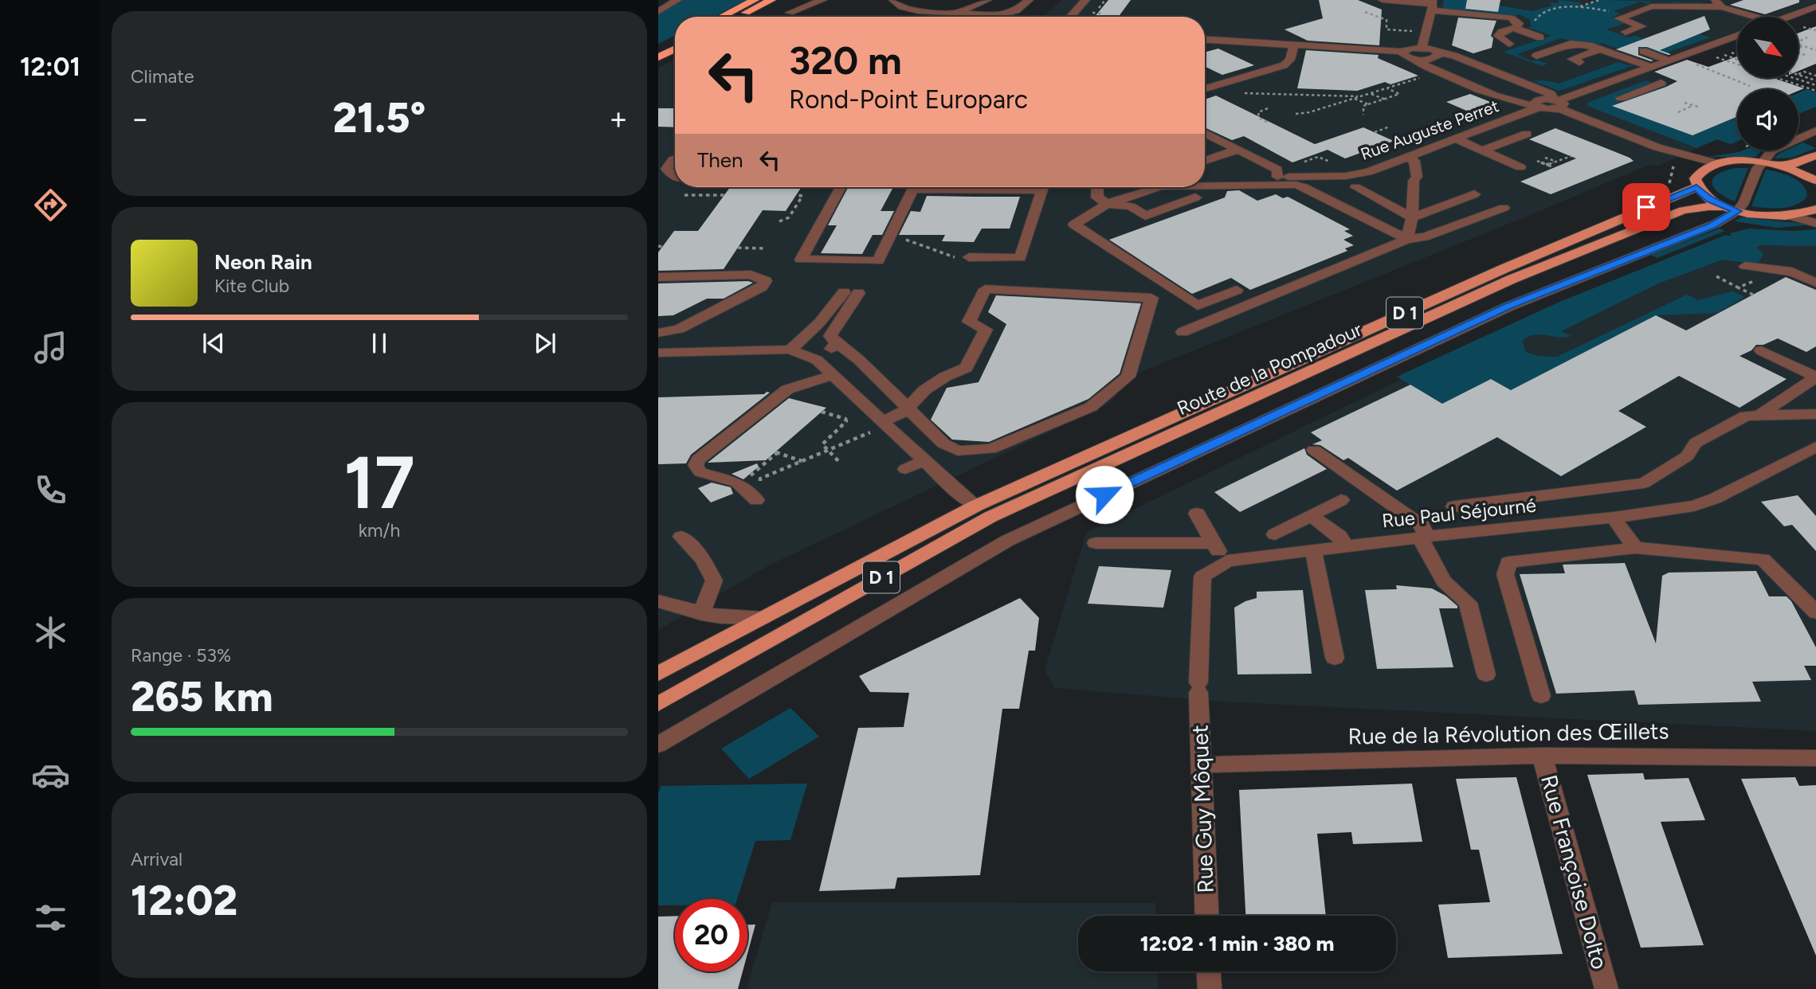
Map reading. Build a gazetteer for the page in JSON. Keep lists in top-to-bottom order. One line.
{"streets":{"main road":["D 1","Route de la Pompadour"],"street":["Rue Auguste Perret","Rue Paul Séjourné","Rue de la Révolution des Œillets","Rue Guy Môquet","Rue Françoise Dolto"]},"crossings":[["D 1","Route de la Pompadour"],["Rue Paul Séjourné","Rue Guy Môquet"],["Rue de la Révolution des Œillets","Rue Guy Môquet"],["Rue de la Révolution des Œillets","Rue Françoise Dolto"]],"north":"bottom right","page":{"tabs":"12:01","tile":["Climate",["17","km/h"],["Range · 53%","265 km"],["Arrival","12:02"]],"turn":["320 m","Rond-Point Europarc"],"heat":["−","21.5°","+"],"then":"Then","song":["Neon Rain","Kite Club"],"limit":"20","trip":"12:02 · 1 min · 380 m"}}
